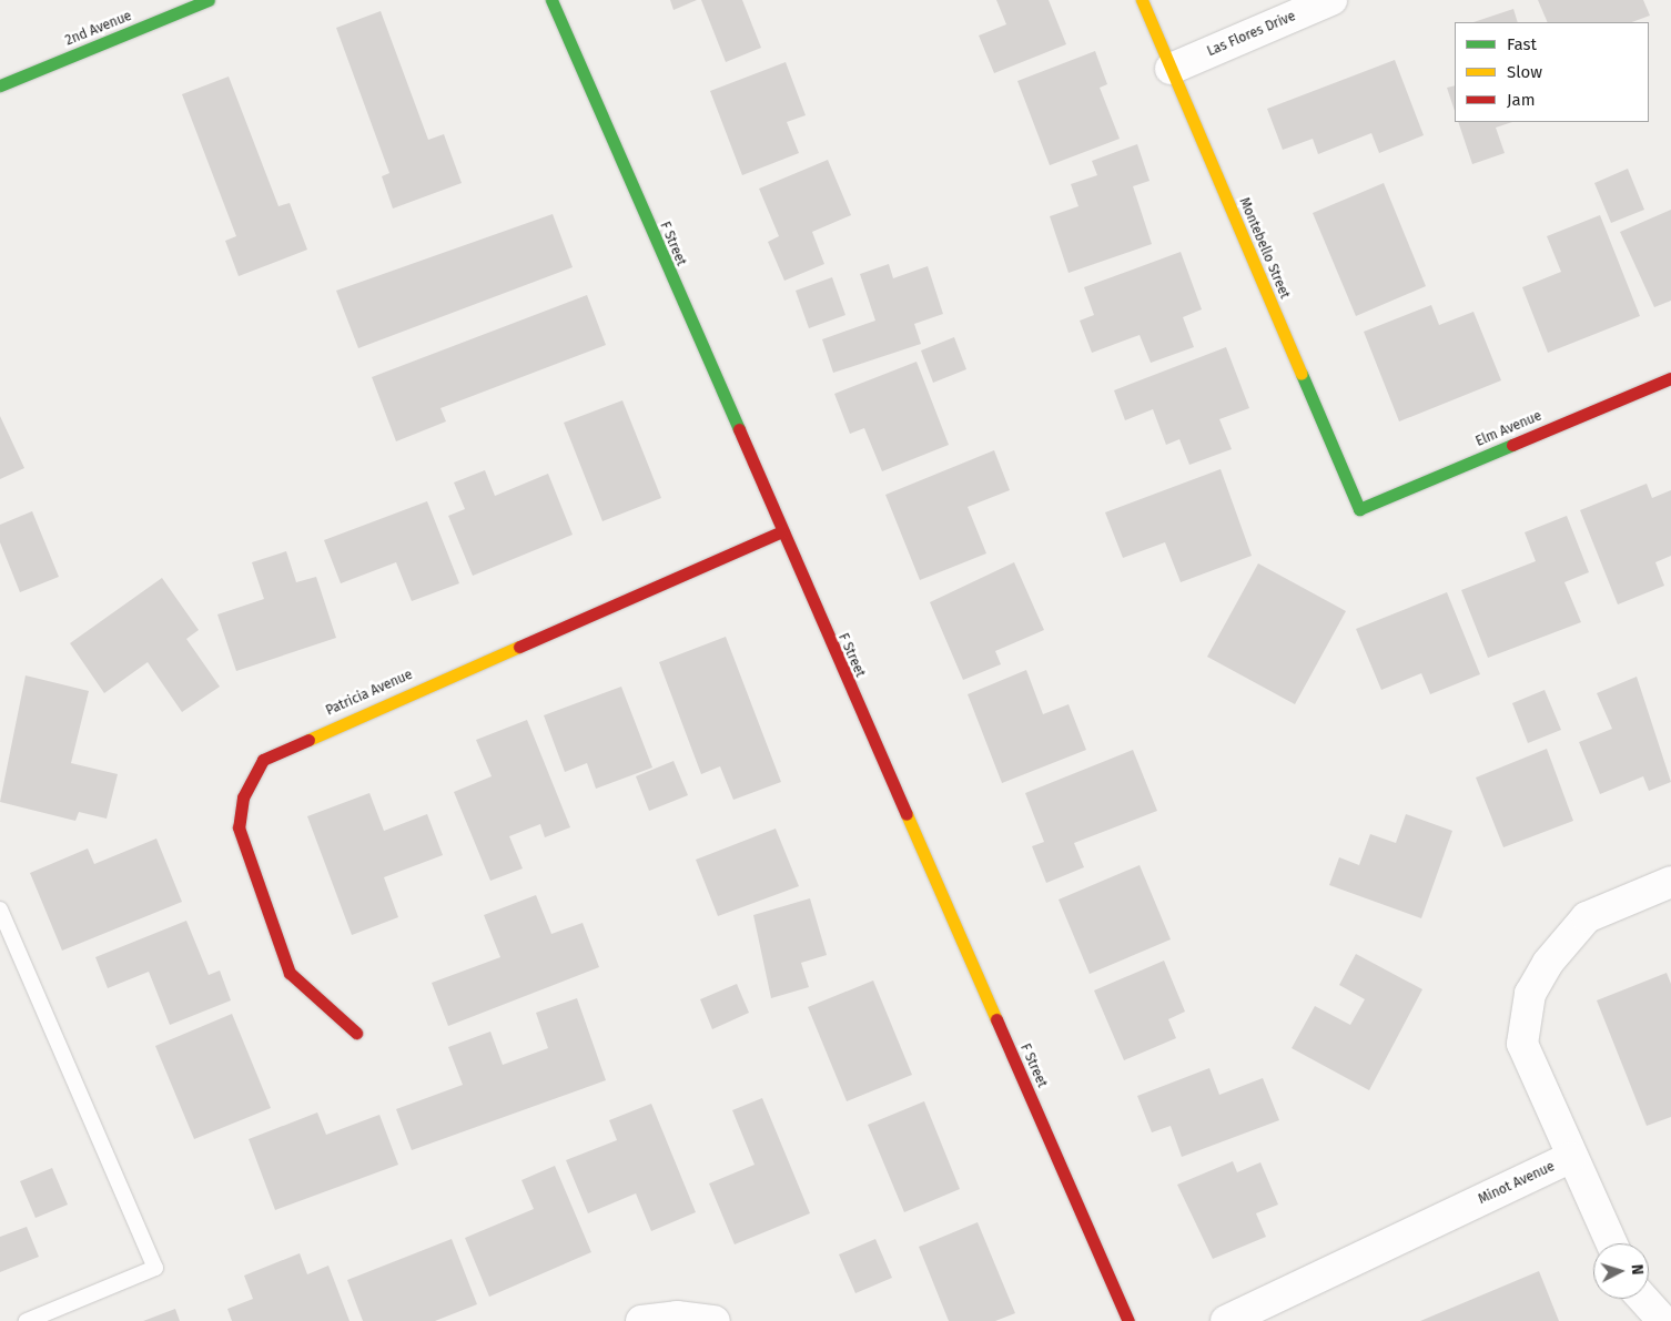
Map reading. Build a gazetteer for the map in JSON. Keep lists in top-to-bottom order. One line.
{"streets":{"street":["2nd Avenue","Las Flores Drive","F Street","Montebello Street","Elm Avenue","Patricia Avenue","Minot Avenue"]},"crossings":[["Las Flores Drive","Montebello Street"],["F Street","Patricia Avenue"],["Montebello Street","Elm Avenue"]],"legend":["Fast","Slow","Jam"],"north":"right"}
